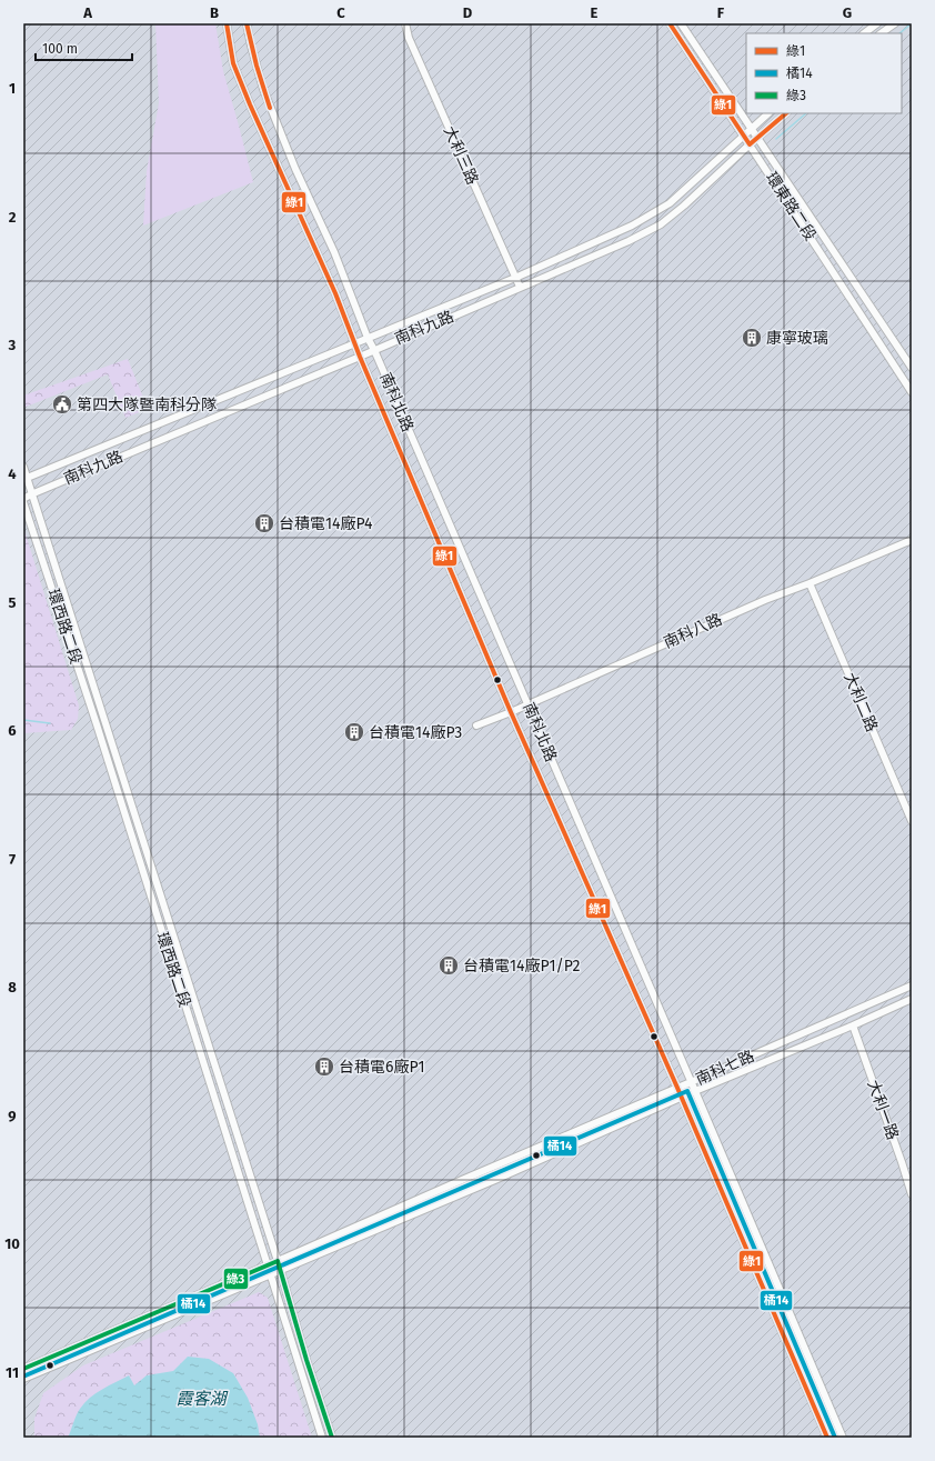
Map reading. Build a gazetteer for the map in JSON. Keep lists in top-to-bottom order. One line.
{"streets":{"street":["大利三路","環東路二段","南科九路","南科北路","環西路二段","南科八路","大利二路","南科七路","大利一路"]},"crossings":[["大利三路","南科九路"],["環東路二段","南科九路"],["南科九路","南科北路"],["南科九路","環西路二段"],["南科北路","南科八路"],["南科北路","南科七路"],["環西路二段","南科七路"],["南科八路","大利二路"],["南科七路","大利一路"]],"water":["霞客湖"],"places":{"building":["康寧玻璃","台積電14廠P4","台積電14廠P3","台積電14廠P1/P2","台積電6廠P1"],"public building":["第四大隊暨南科分隊"]},"lines":["transit line 綠1","transit line 橘14","transit line 綠3"],"legend":["綠1","橘14","綠3"],"scale_bar":"100 m","grid":{"columns":["A","B","C","D","E","F","G"],"rows":["1","2","3","4","5","6","7","8","9","10","11"]}}
